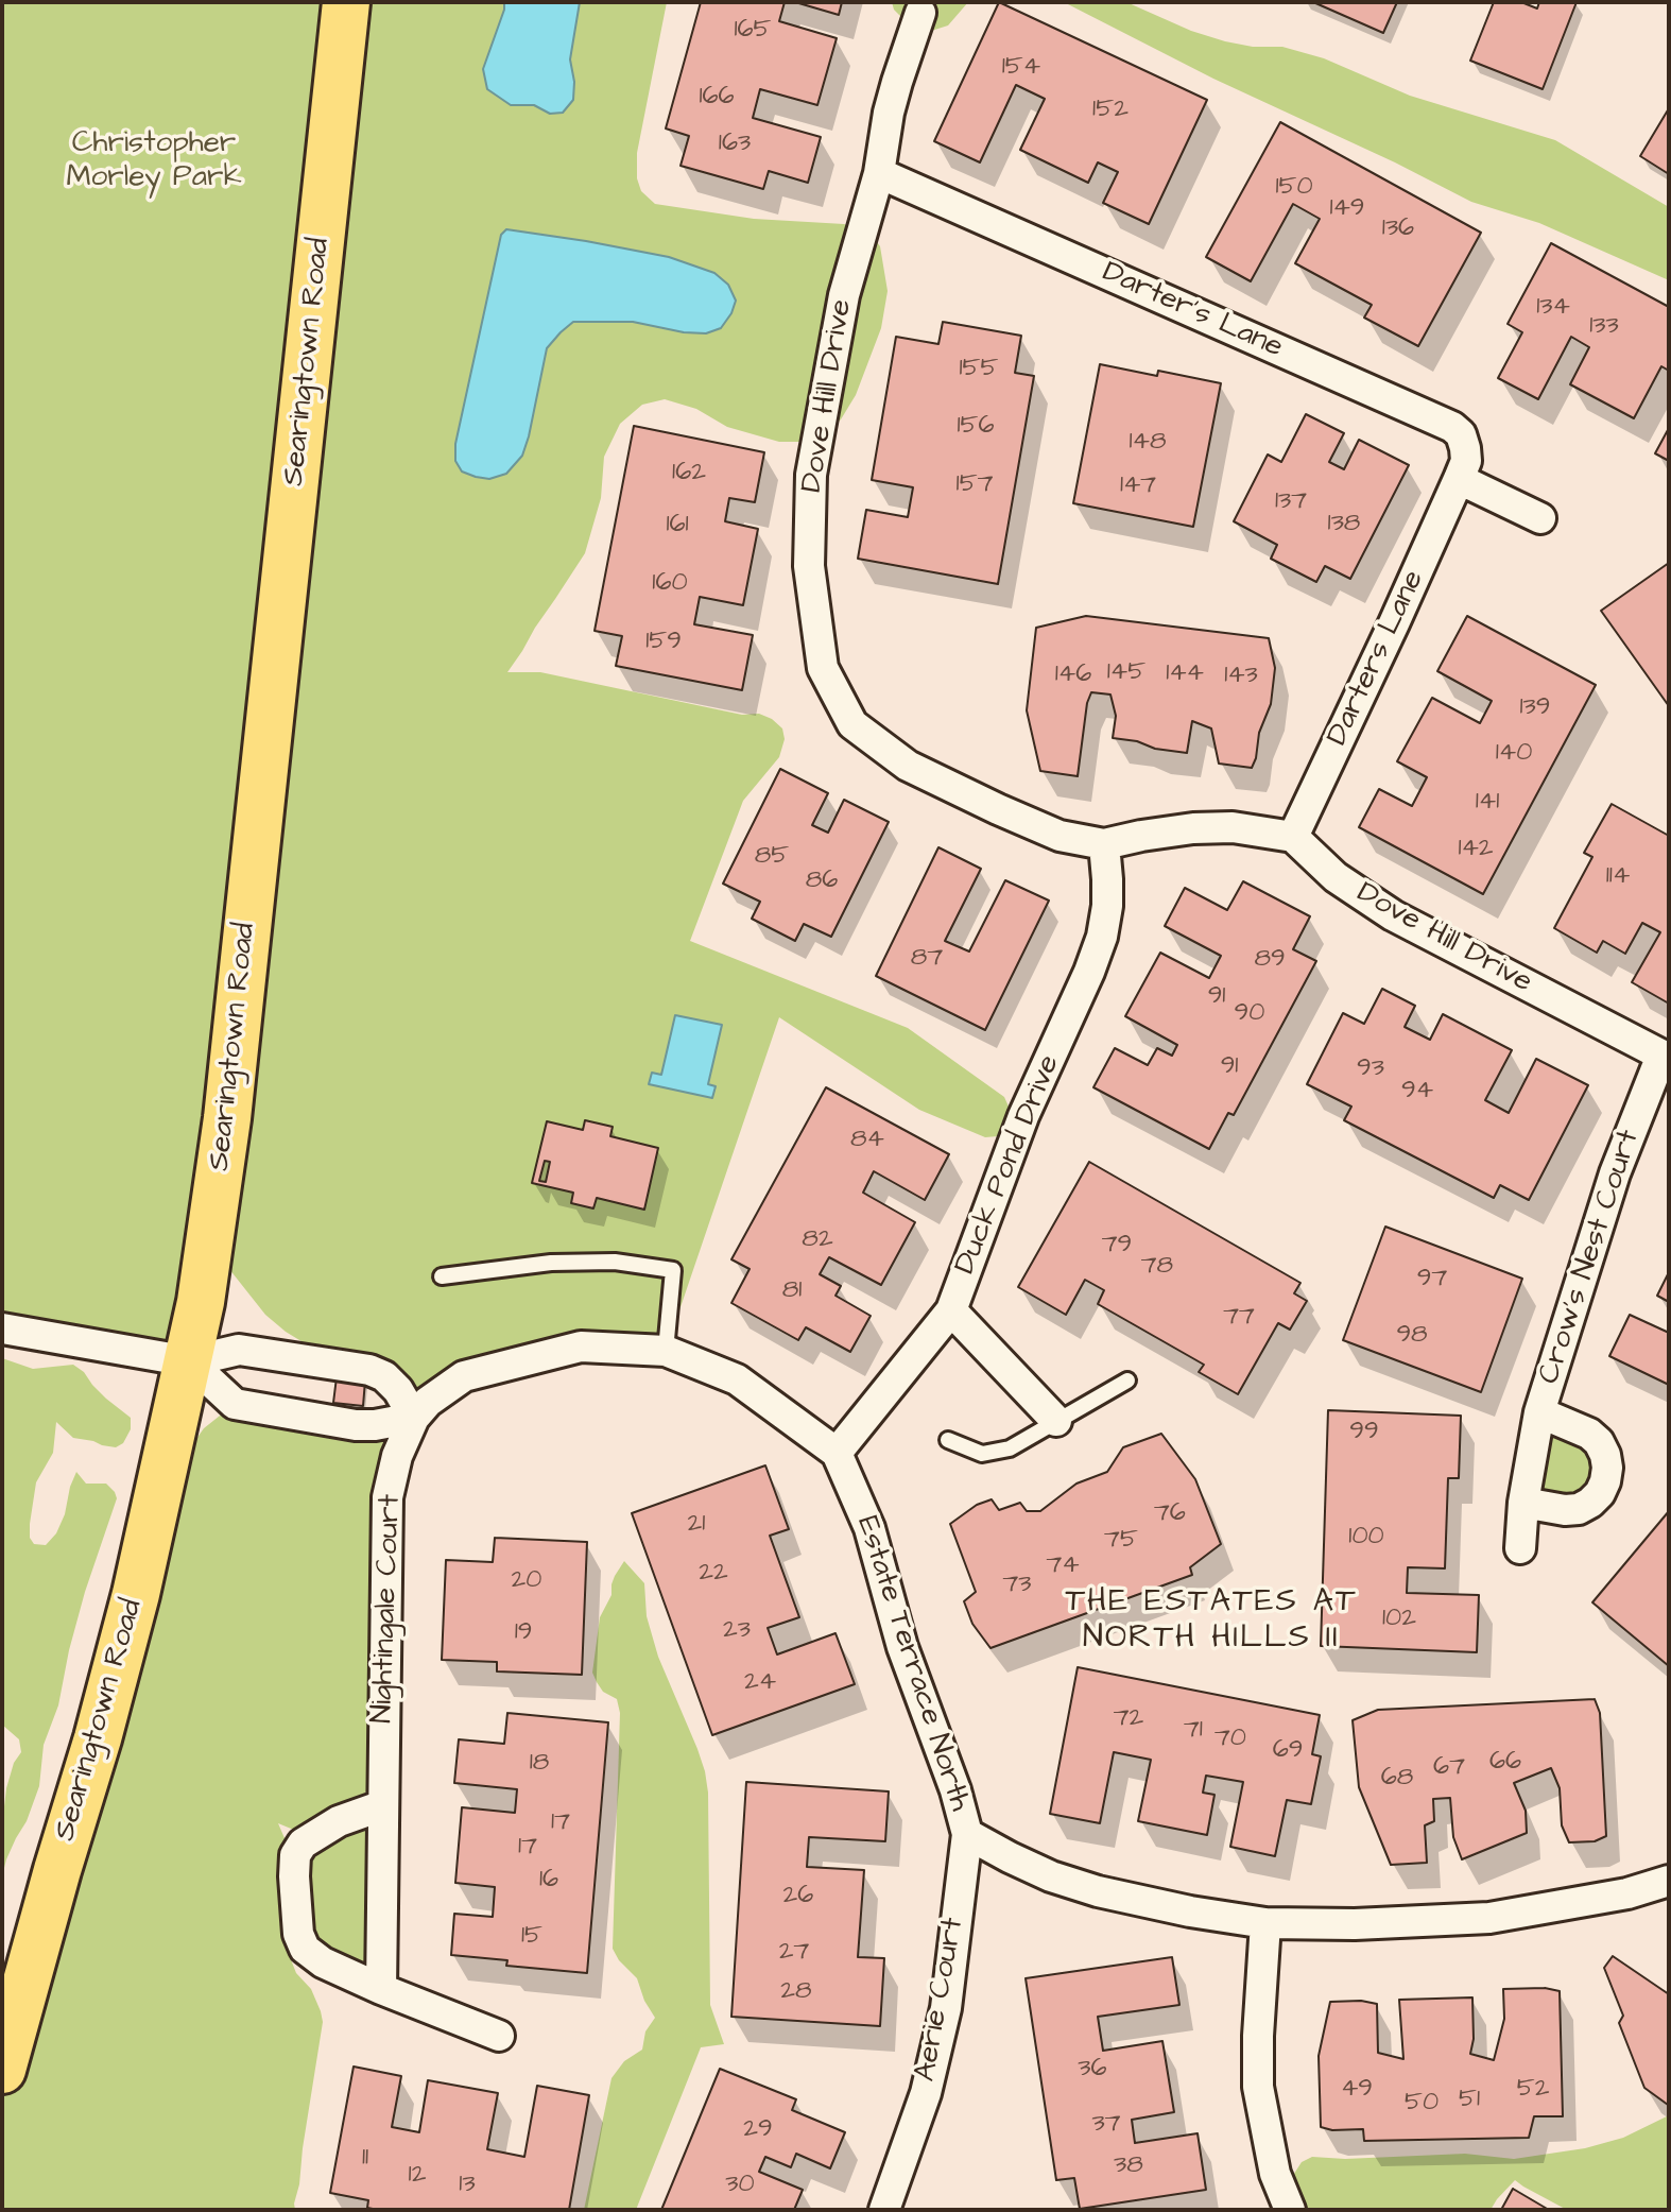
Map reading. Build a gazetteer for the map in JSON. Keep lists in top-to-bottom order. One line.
{"streets":{"main road":["Searingtown Road"],"street":["Darter's Lane","Dove Hill Drive","Darters Lane","Duck Pond Drive","Crow's Nest Court","Nightingale Court","Estate Terrace North","Aerie Court"]},"crossings":[["Darter's Lane","Dove Hill Drive"],["Darter's Lane","Darters Lane"],["Dove Hill Drive","Darters Lane"],["Dove Hill Drive","Duck Pond Drive"],["Dove Hill Drive","Crow's Nest Court"],["Duck Pond Drive","Estate Terrace North"],["Estate Terrace North","Aerie Court"]],"districts":["THE ESTATES AT NORTH HILLS II"],"parks":["Christopher Morley Park"],"house_numbers":["165","154","166","152","163","150","149","136","134","133","155","156","148","162","157","147","137","138","161","160","159","145","144","146","143","139","140","141","142","85","114","86","87","89","91","90","91","93","94","84","82","79","78","97","81","77","98","99","76","21","100","75","74","22","20","73","102","23","19","24","72","71","70","69","66","18","67","68","17","17","16","26","15","27","28","36","49","52","51","50","37","29","11","38","12","13","30"]}
